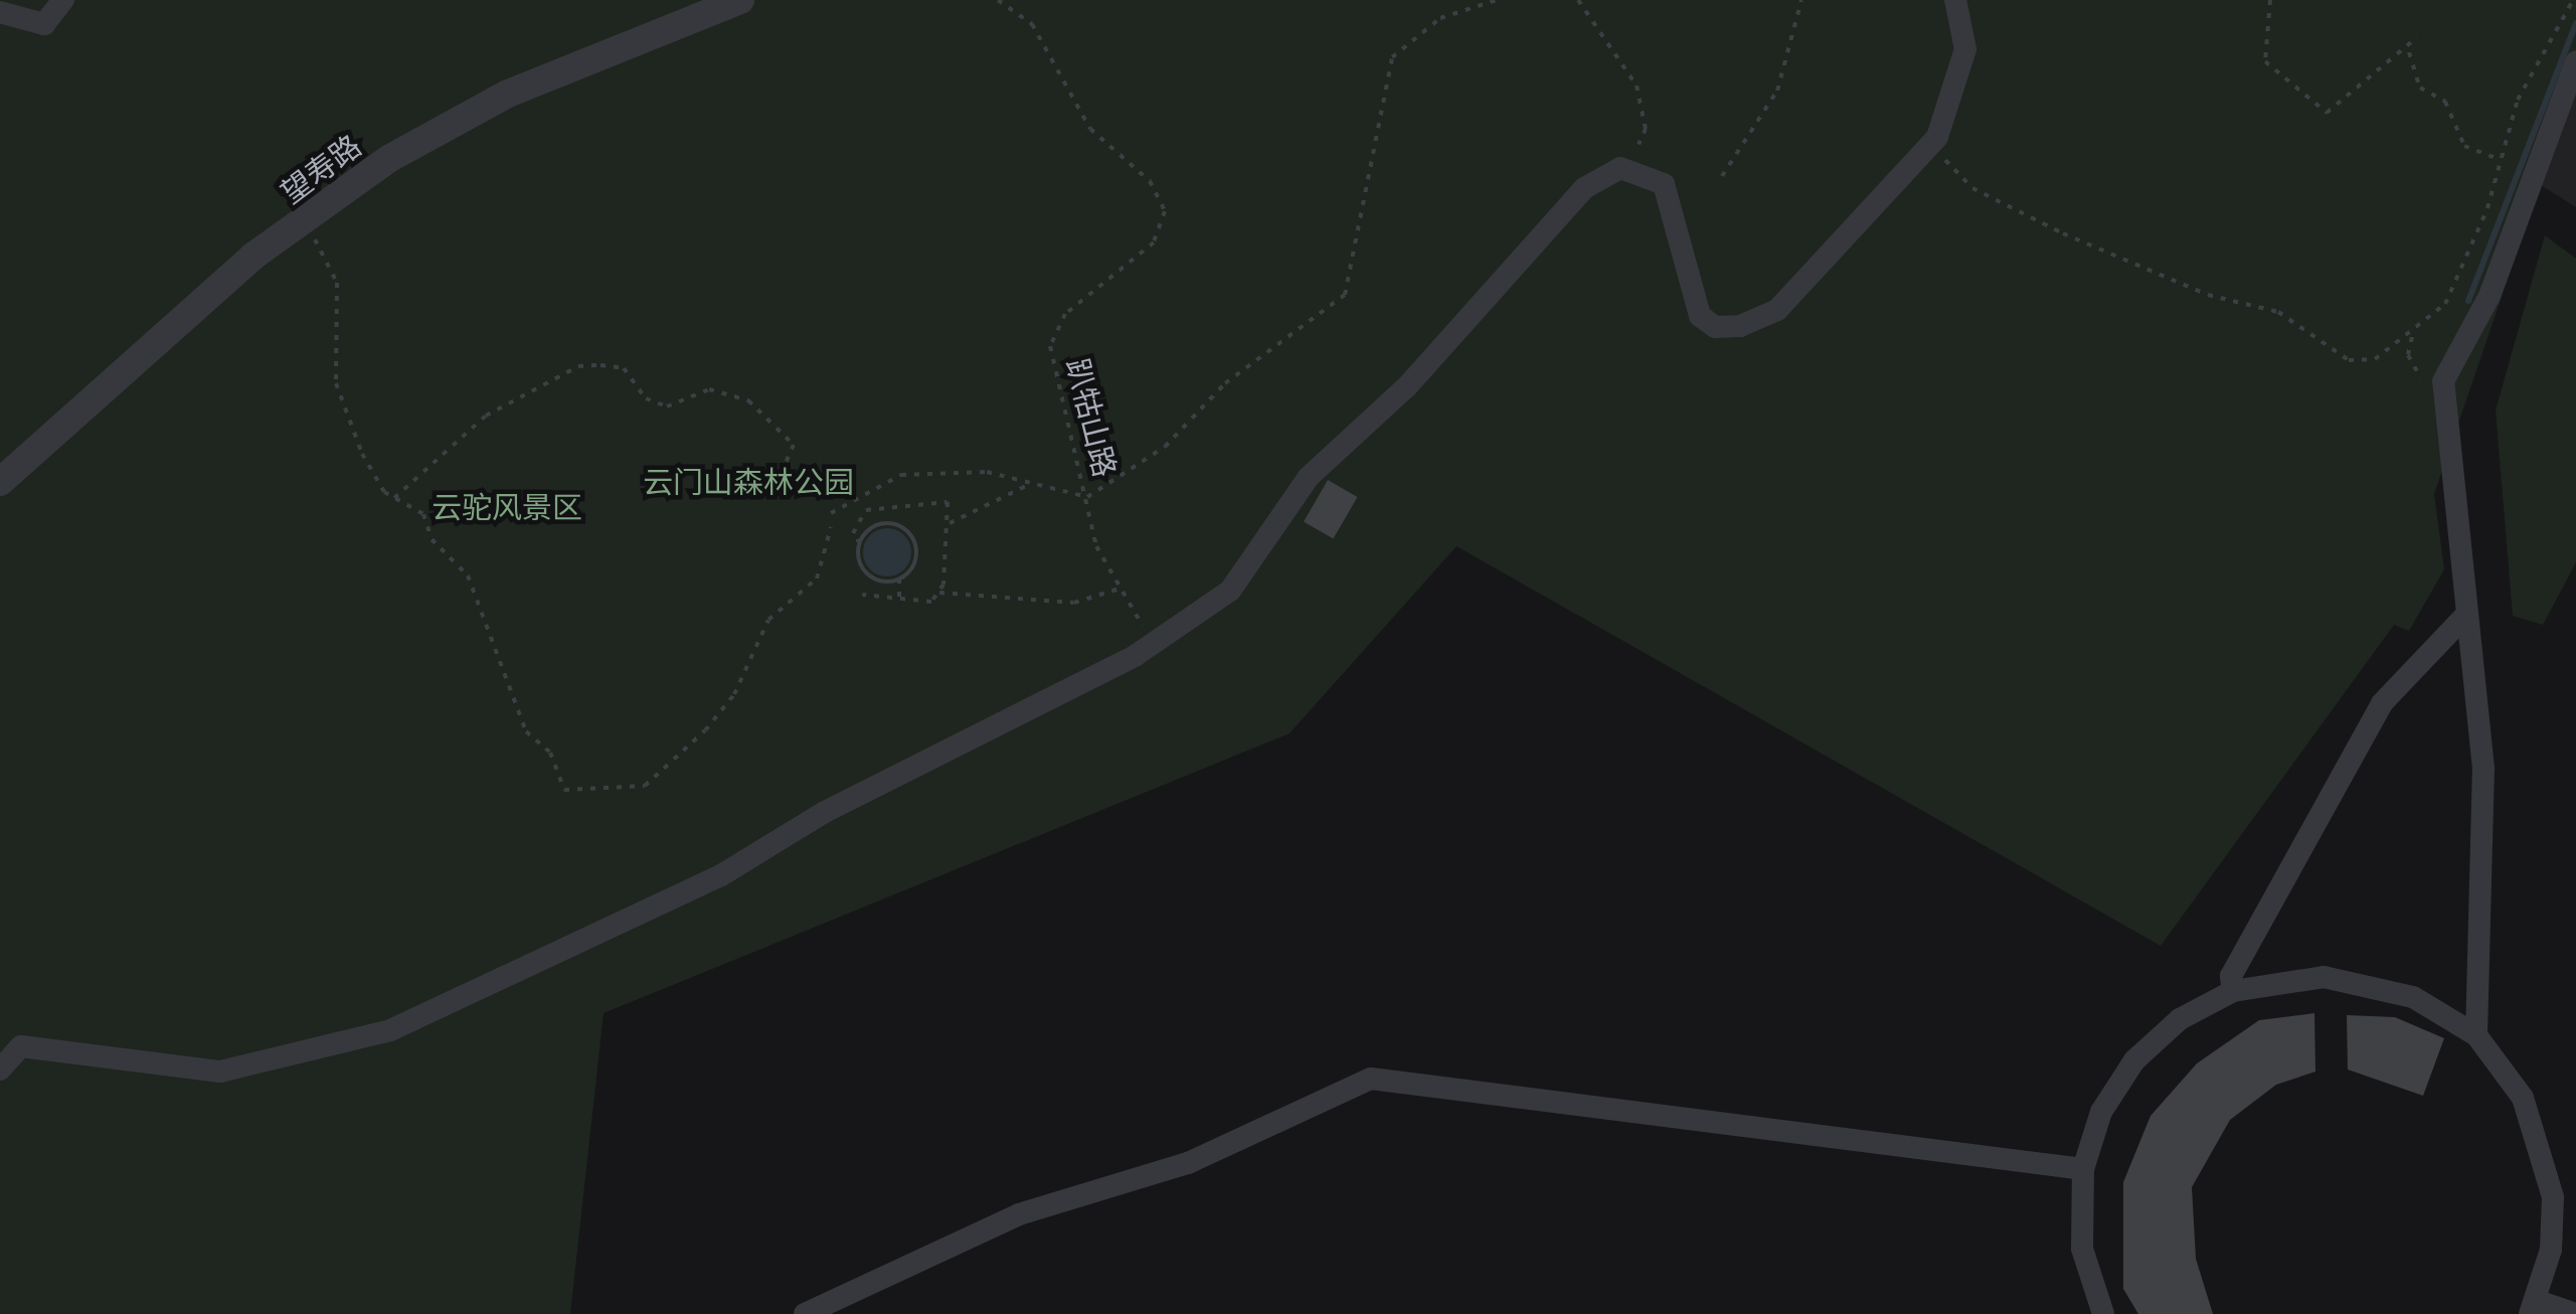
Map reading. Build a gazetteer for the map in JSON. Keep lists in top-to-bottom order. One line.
{"streets":{"street":["望寿路"],"path":["趴牯山路"]},"parks":["云门山森林公园","云驼风景区"]}
